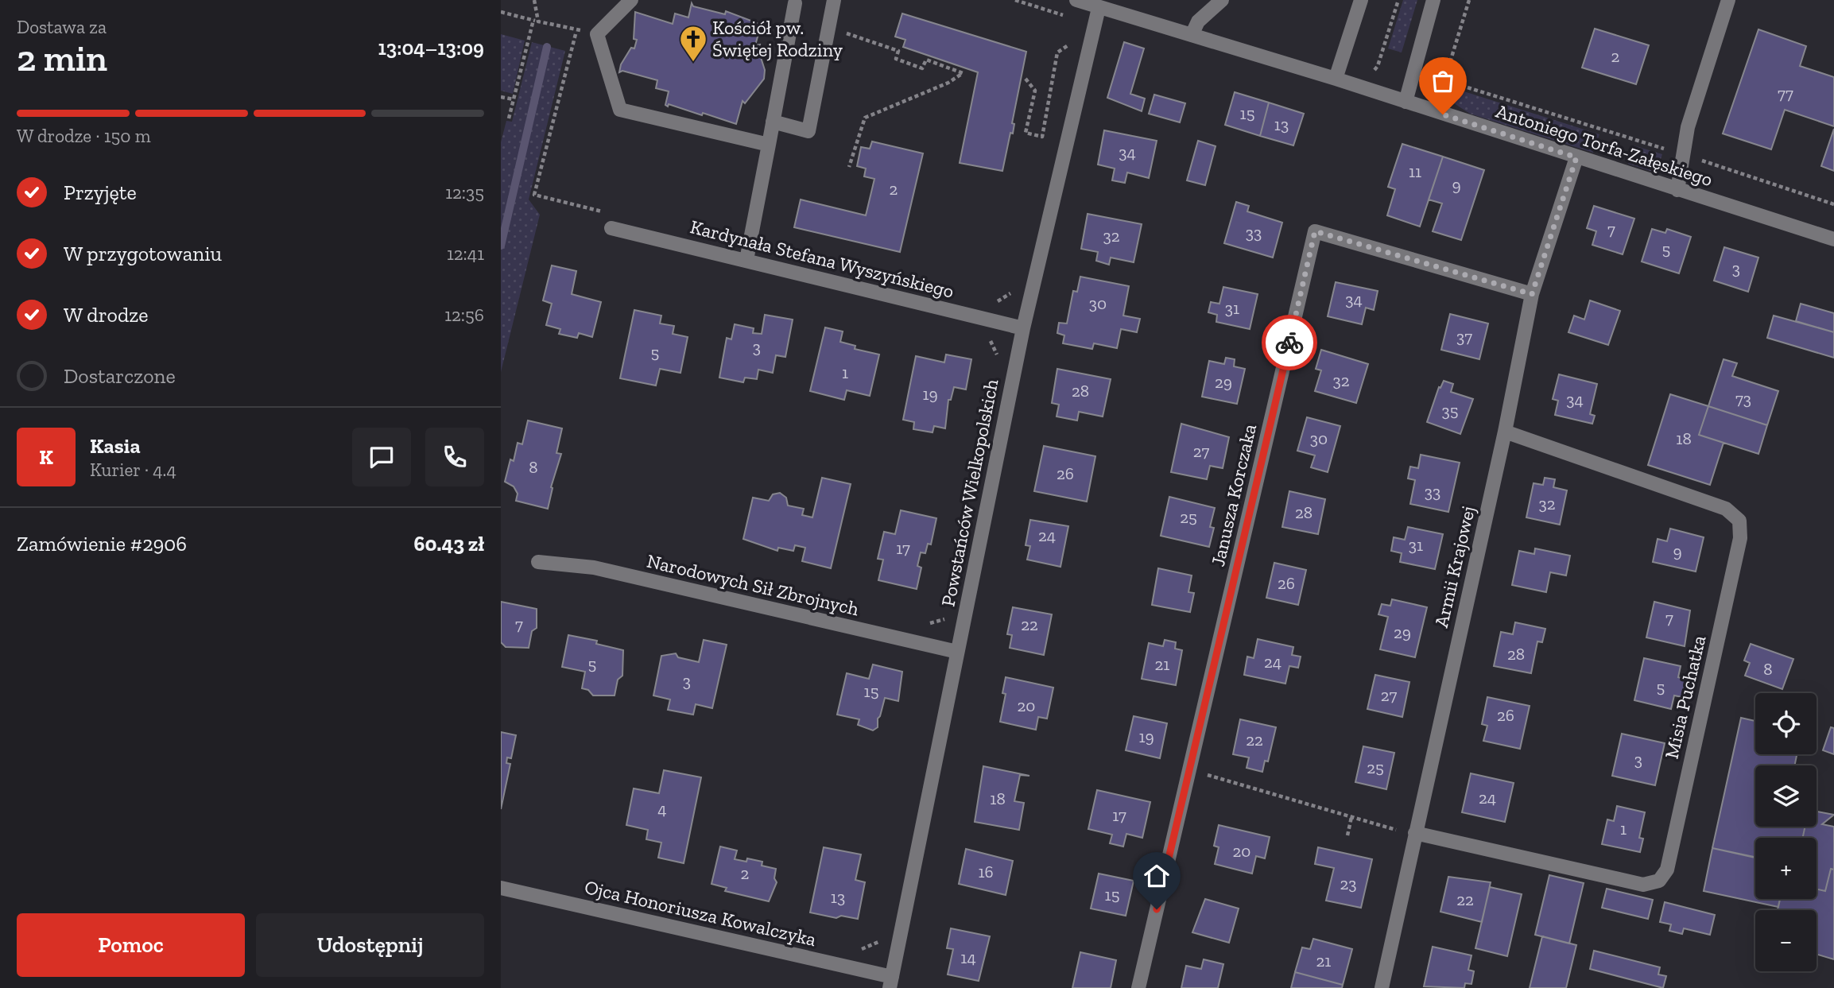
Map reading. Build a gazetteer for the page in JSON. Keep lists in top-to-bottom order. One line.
{"streets":{"street":["Antoniego Torfa-Załęskiego","Kardynała Stefana Wyszyńskiego","Powstańców Wielkopolskich","Janusza Korczaka","Armii Krajowej","Narodowych Sił Zbrojnych","Misia Puchatka","Ojca Honoriusza Kowalczyka"]},"crossings":[["Antoniego Torfa-Załęskiego","Powstańców Wielkopolskich"],["Antoniego Torfa-Załęskiego","Armii Krajowej"],["Kardynała Stefana Wyszyńskiego","Powstańców Wielkopolskich"],["Powstańców Wielkopolskich","Narodowych Sił Zbrojnych"],["Powstańców Wielkopolskich","Ojca Honoriusza Kowalczyka"],["Janusza Korczaka","Armii Krajowej"],["Armii Krajowej","Misia Puchatka"]],"places":{"church":["Kościół pw. Świętej Rodziny"]},"house_numbers":["2","77","15","13","34","11","9","2","7","33","32","5","3","34","30","31","37","3","5","1","32","29","28","19","73","34","35","30","18","27","8","26","33","32","28","25","24","31","17","9","26","7","7","22","29","28","24","5","21","8","3","5","15","27","20","26","19","22","3","25","24","18","4","17","1","20","16","2","23","15","13","22","14","21"],"page":{"heading":["2 min","Dostawa za","13:04–13:09"],"panel":["Kasia","Kurier · 4.4","Zamówienie #2906","60.43 zł"],"bar":"W drodze · 150 m","list":[["Przyjęte","12:35"],["W przygotowaniu","12:41"],["W drodze","12:56"],"Dostarczone"],"round":"K","map_buttons":["+","−"],"buttons":["Pomoc","Udostępnij"]}}
